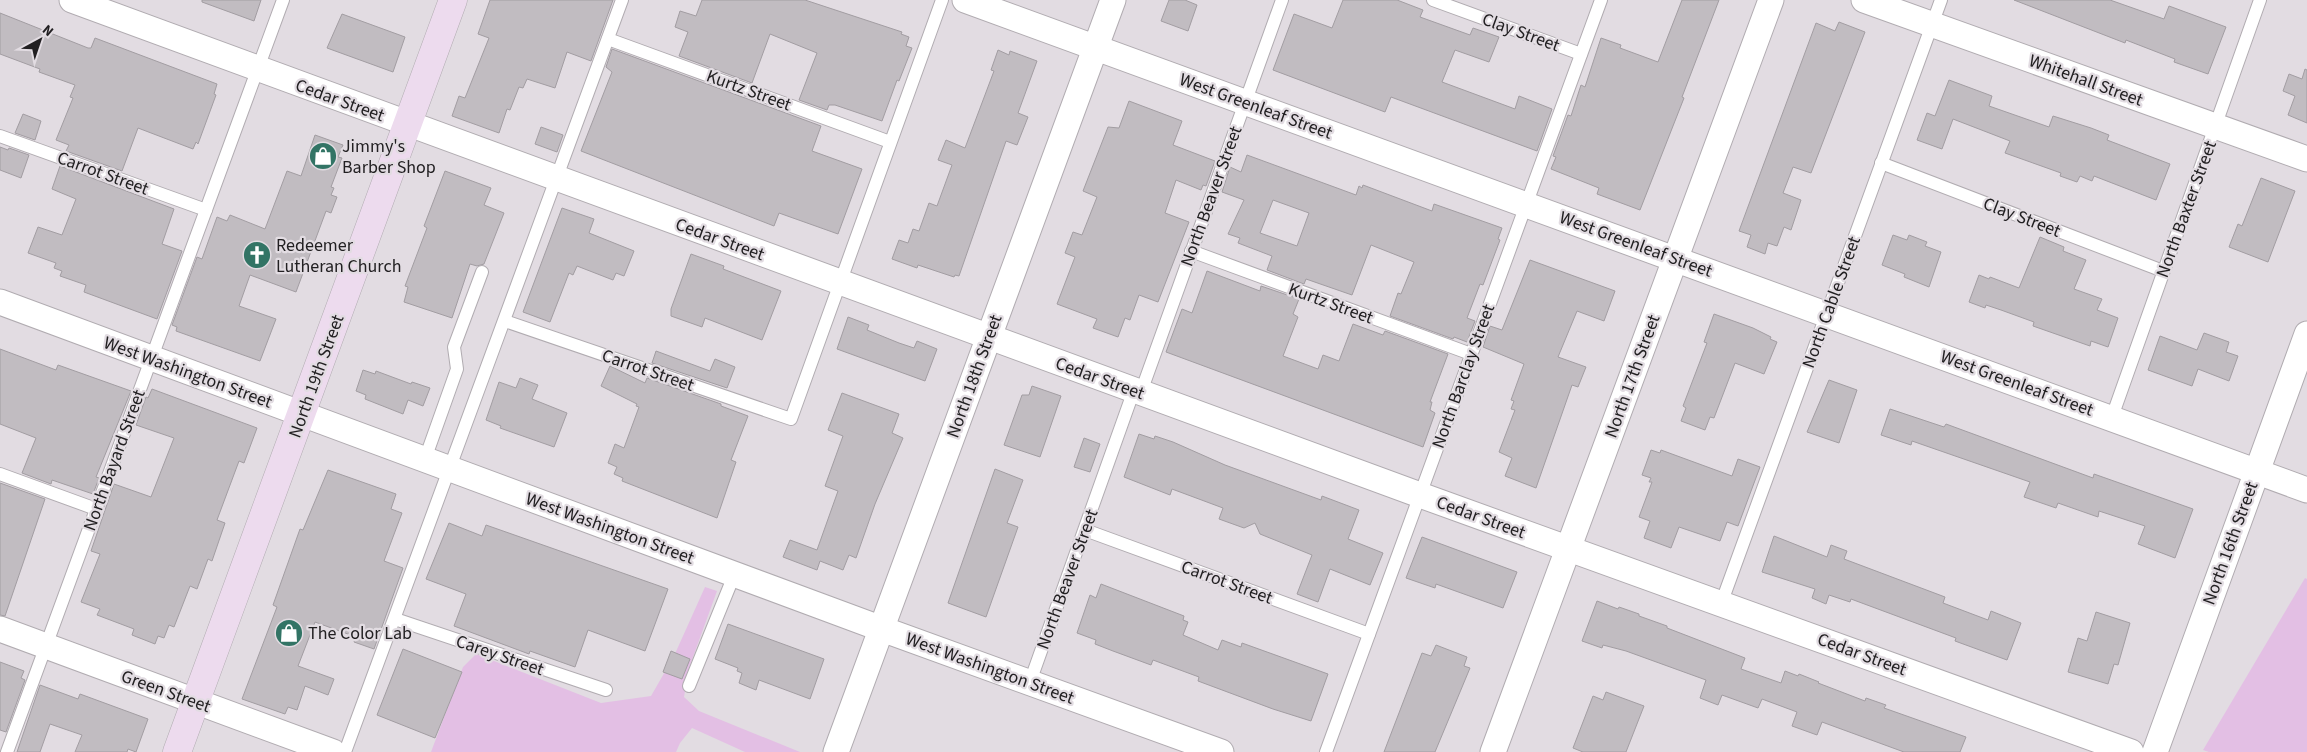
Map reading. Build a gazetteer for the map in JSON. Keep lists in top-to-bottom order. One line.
{"streets":{"street":["Whitehall Street","Cedar Street","West Greenleaf Street","West Washington Street","North 19th Street","North 18th Street","North 17th Street","North 16th Street","Green Street"],"lane":["Clay Street","Kurtz Street","Carrot Street","North Beaver Street","North Baxter Street","North Cable Street","North Barclay Street","North Bayard Street","Carey Street"]},"crossings":[["Clay Street","North Baxter Street"],["Clay Street","North Cable Street"],["Clay Street","North Barclay Street"],["Whitehall Street","North Baxter Street"],["Whitehall Street","North Cable Street"],["Kurtz Street","North Beaver Street"],["Kurtz Street","North Barclay Street"],["Cedar Street","Carrot Street"],["Cedar Street","North Beaver Street"],["Cedar Street","North Cable Street"],["Cedar Street","North 19th Street"],["Cedar Street","North 18th Street"],["Cedar Street","North Barclay Street"],["Cedar Street","North 17th Street"],["Cedar Street","North Bayard Street"],["West Greenleaf Street","North Beaver Street"],["West Greenleaf Street","North Baxter Street"],["West Greenleaf Street","North Cable Street"],["West Greenleaf Street","North 18th Street"],["West Greenleaf Street","North Barclay Street"],["West Greenleaf Street","North 17th Street"],["West Greenleaf Street","North 16th Street"],["Carrot Street","North Beaver Street"],["Carrot Street","North Barclay Street"],["Carrot Street","North Bayard Street"],["North Beaver Street","West Washington Street"],["West Washington Street","North 19th Street"],["West Washington Street","North 18th Street"],["West Washington Street","North Bayard Street"],["North 19th Street","Green Street"],["North Bayard Street","Green Street"]],"places":{"shop":["Jimmy's Barber Shop","The Color Lab"],"church":["Redeemer Lutheran Church"]},"north":"top right"}
